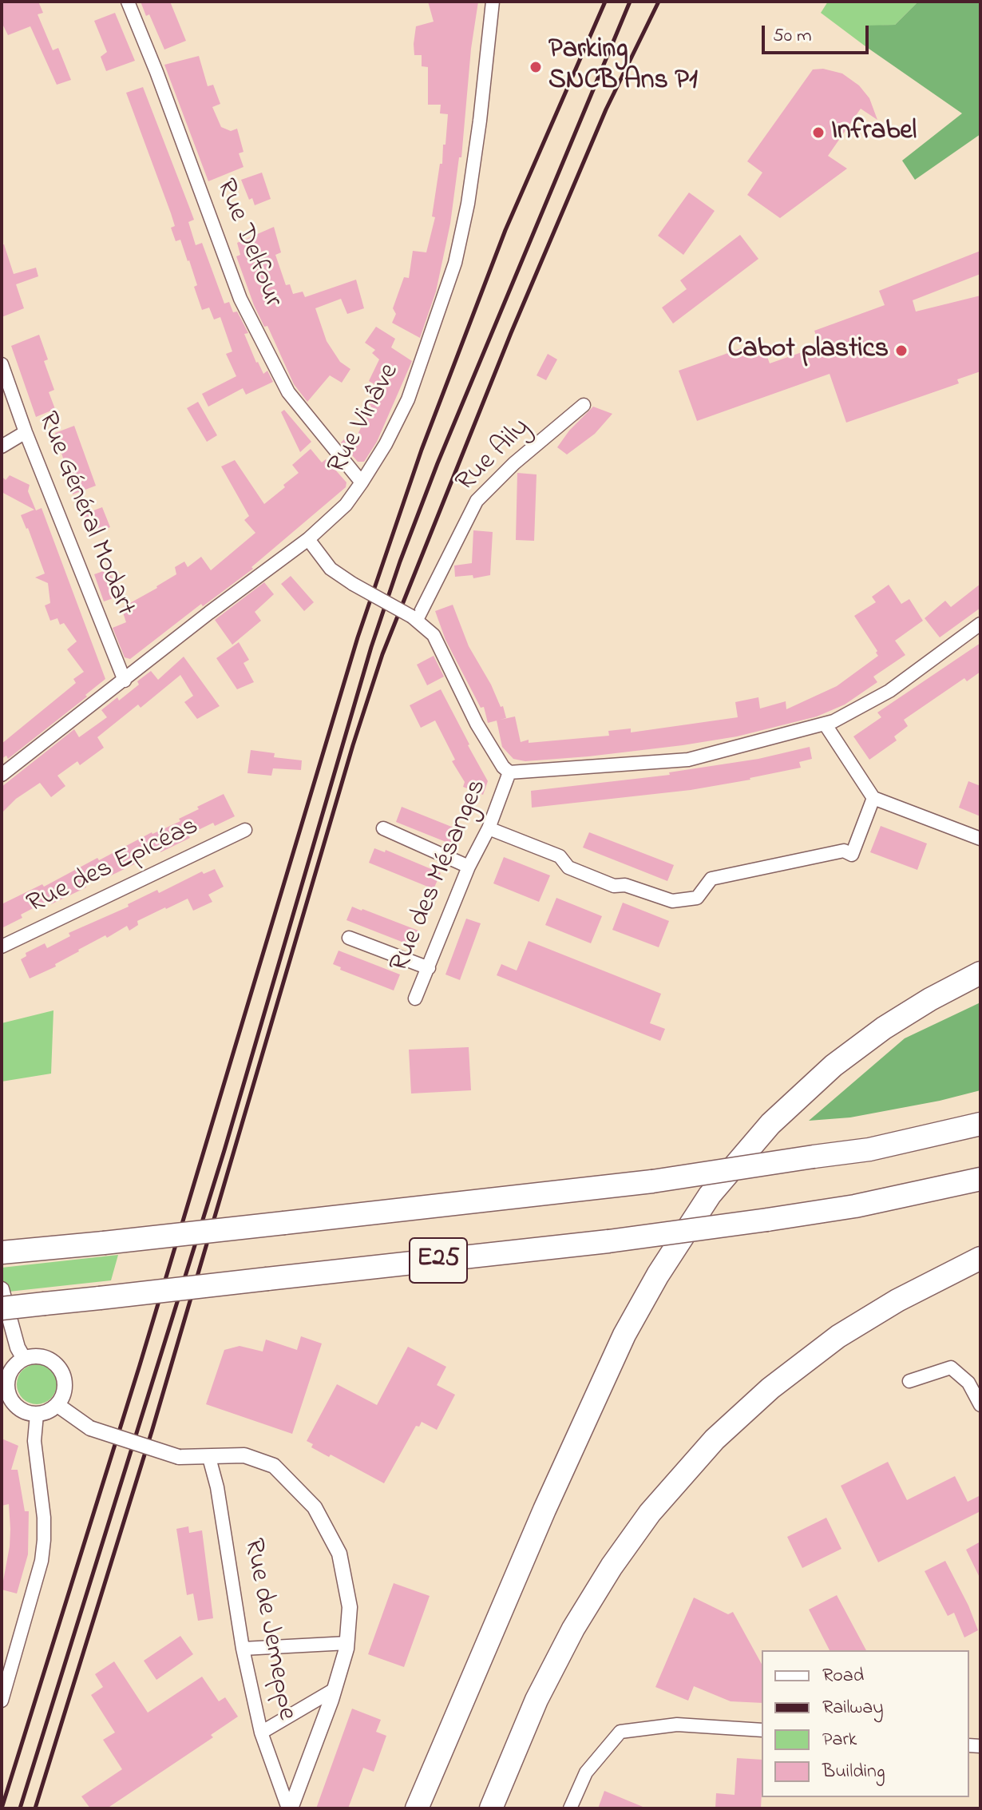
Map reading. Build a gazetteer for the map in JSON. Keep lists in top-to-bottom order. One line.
{"streets":{"highway":["E25"],"street":["Rue Delfour","Rue Vinâve","Rue Aily","Rue Général Modart","Rue des Epicéas","Rue des Mésanges","Rue de Jemeppe"]},"crossings":[["Rue Delfour","Rue Vinâve"],["Rue Vinâve","Rue Général Modart"]],"places":["Parking SNCB Ans P1","Infrabel","Cabot plastics"],"legend":["Road","Railway","Park","Building"],"scale_bar":"50 m"}
